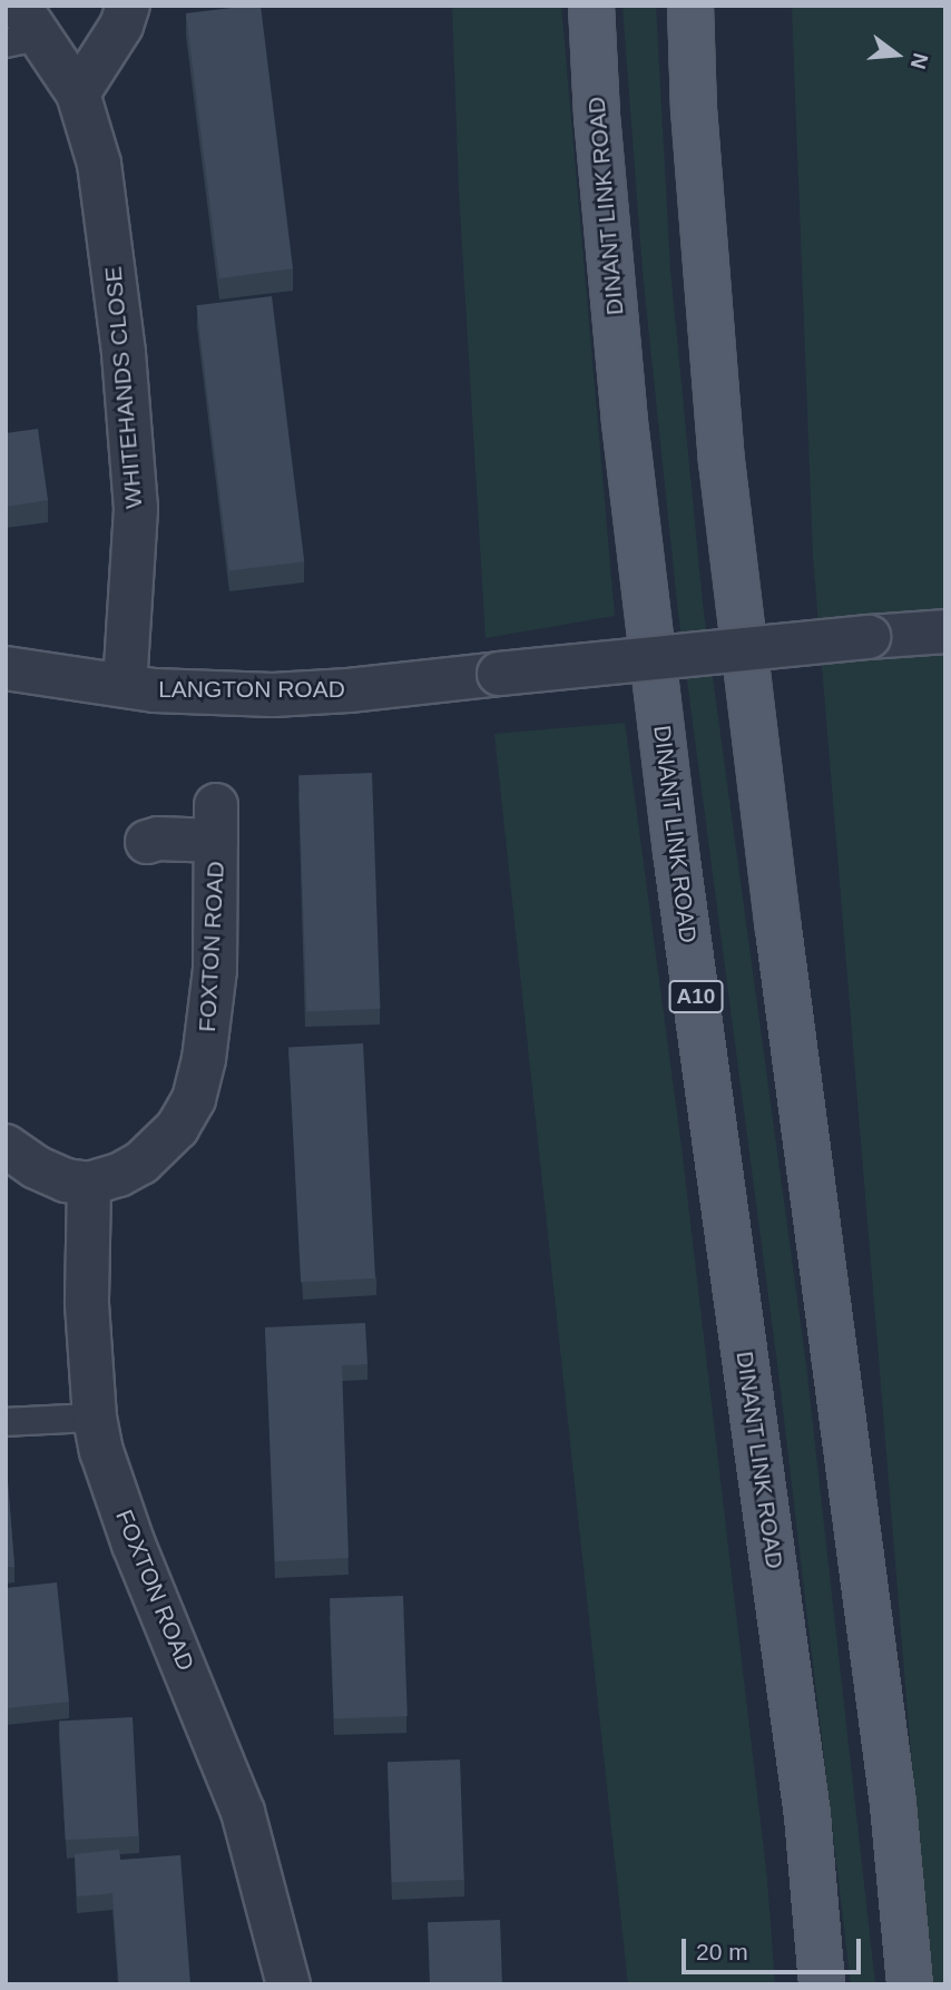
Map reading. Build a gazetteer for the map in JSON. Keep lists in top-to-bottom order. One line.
{"streets":{"main road":["DINANT LINK ROAD","A10"],"street":["WHITEHANDS CLOSE","LANGTON ROAD","FOXTON ROAD"]},"crossings":[["WHITEHANDS CLOSE","LANGTON ROAD"]],"scale_bar":"20 m","north":"right"}
